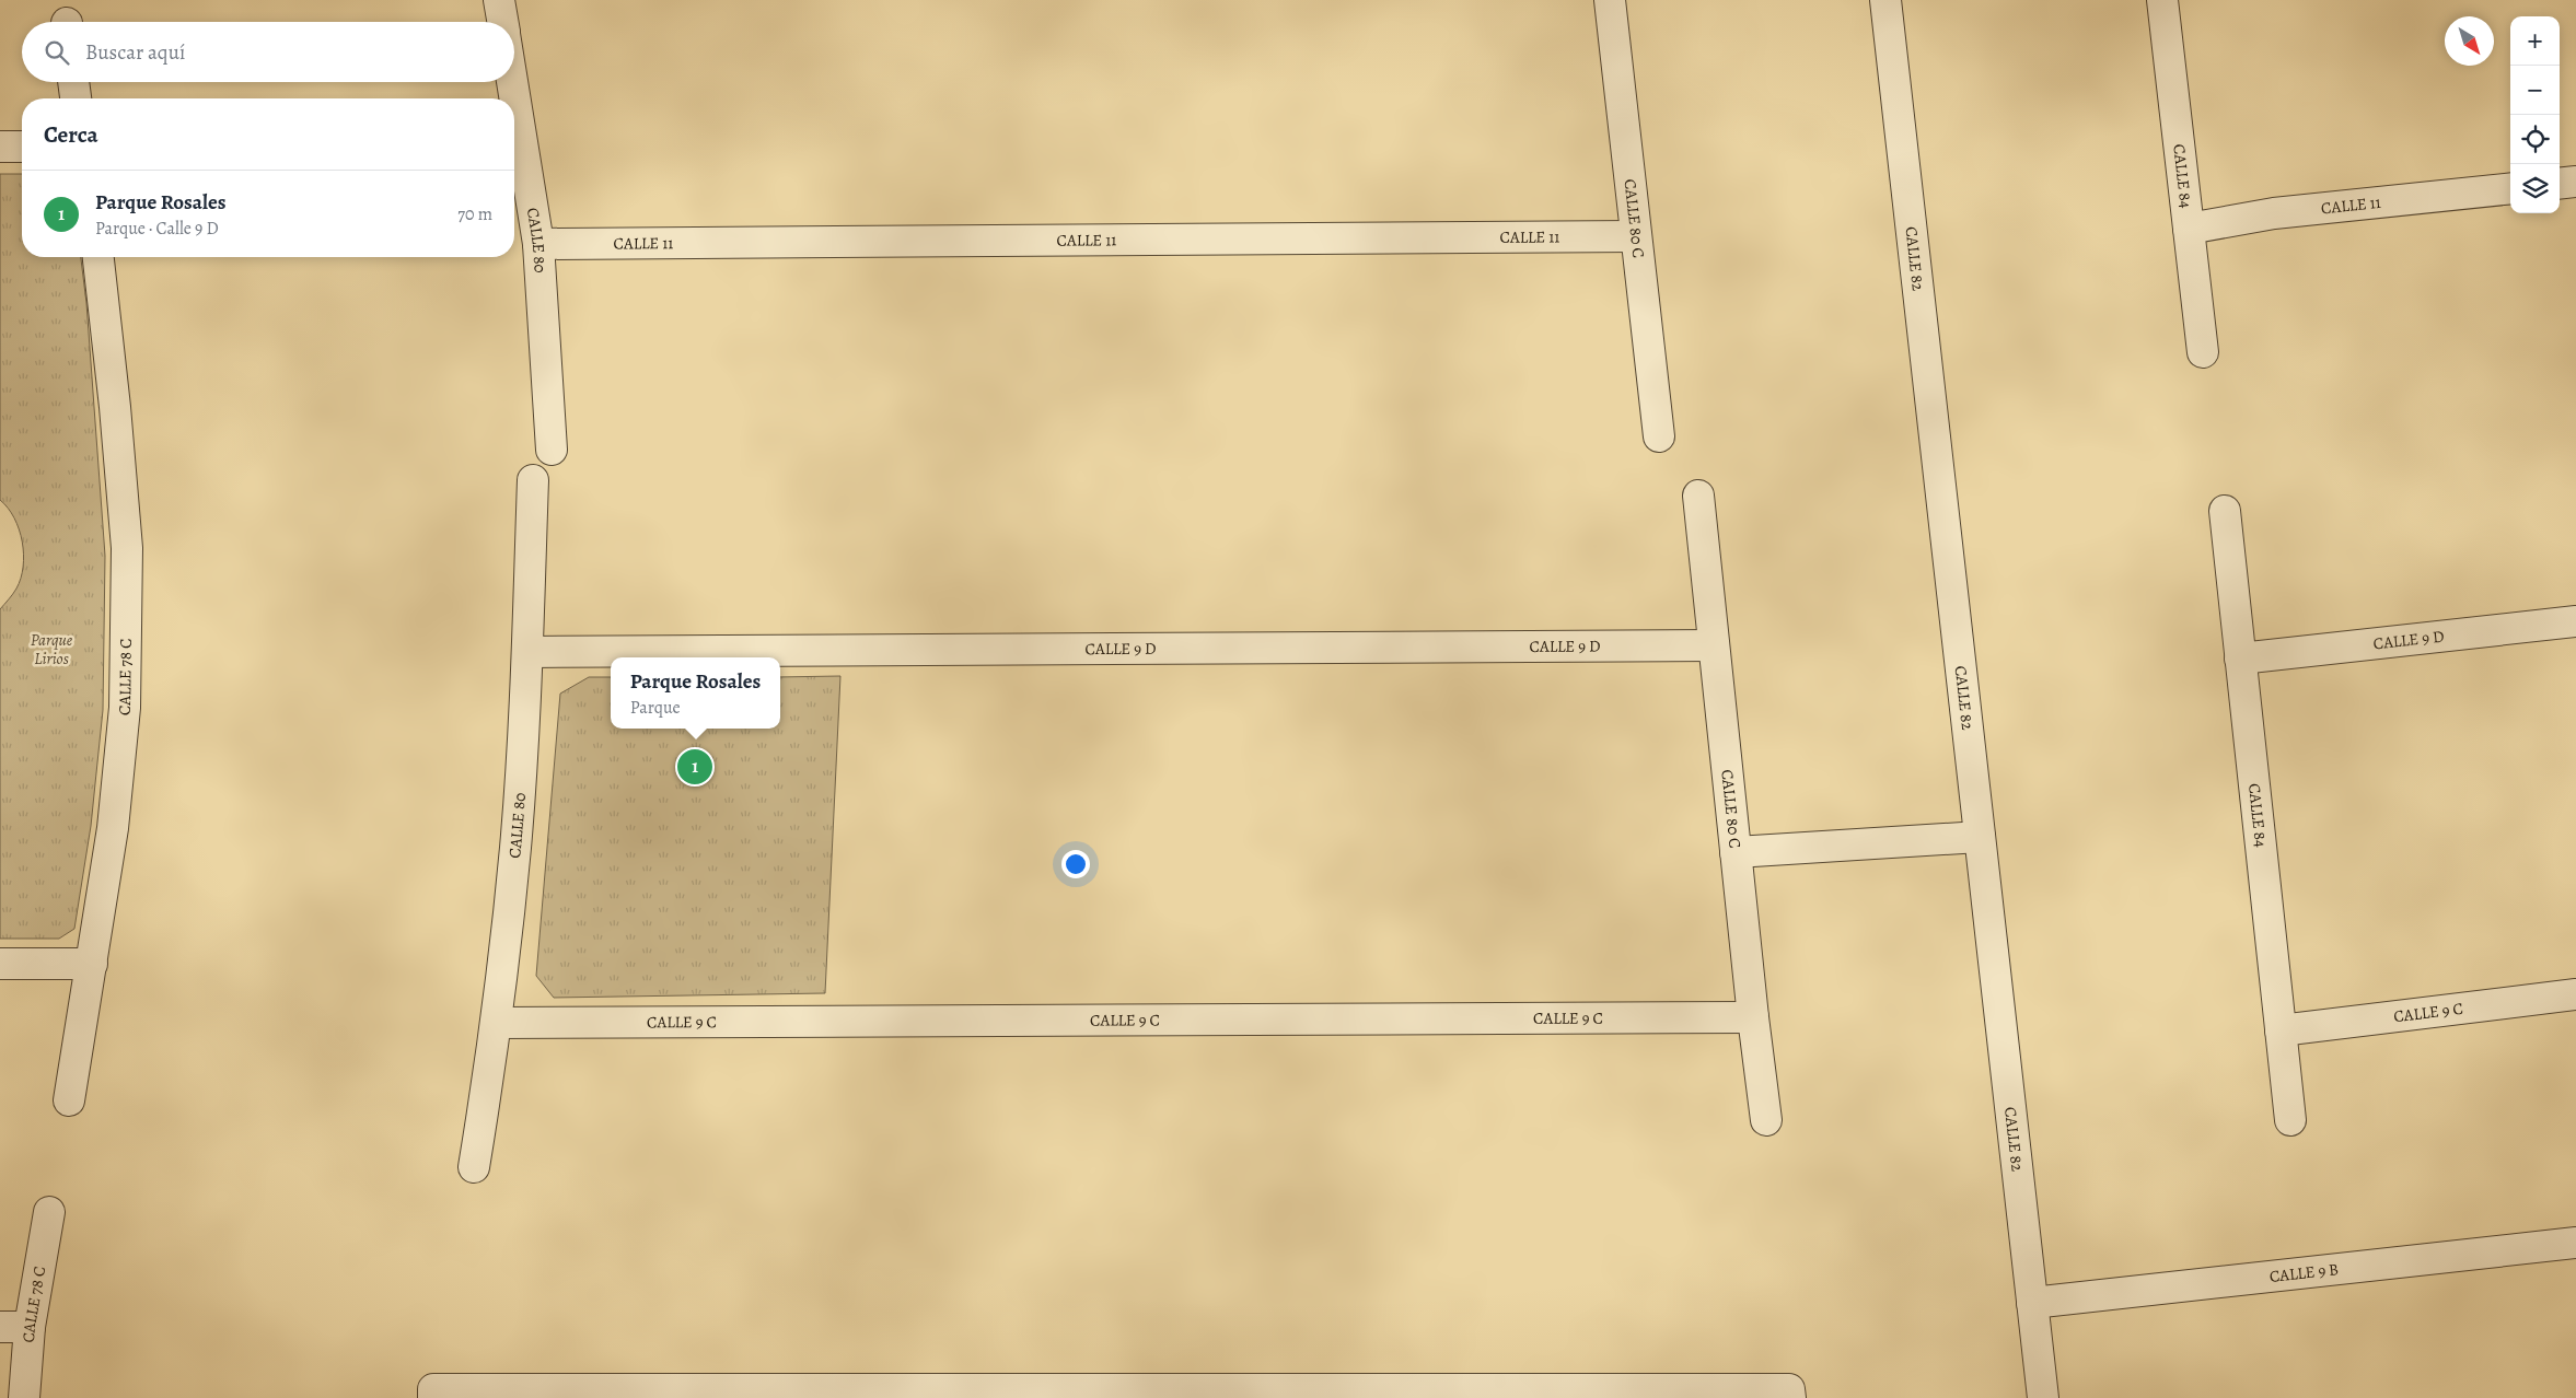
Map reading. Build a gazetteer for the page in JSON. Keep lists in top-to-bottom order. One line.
{"streets":{"street":["CALLE 84","CALLE 11","CALLE 80 C","CALLE 80","CALLE 82","CALLE 9 D","CALLE 78 C","CALLE 9 C","CALLE 9 B"]},"crossings":[["CALLE 84","CALLE 11"],["CALLE 84","CALLE 9 D"],["CALLE 84","CALLE 9 C"],["CALLE 11","CALLE 80 C"],["CALLE 11","CALLE 80"],["CALLE 80 C","CALLE 9 D"],["CALLE 80 C","CALLE 9 C"],["CALLE 80","CALLE 9 D"],["CALLE 80","CALLE 9 C"],["CALLE 82","CALLE 9 B"]],"parks":["Parque Lirios"],"north":"bottom right","page":{"map_buttons":["+","−"],"search":"Buscar aquí","heading":"Cerca","list":[{"mark":"1","name":"Parque Rosales","note":"Parque · Calle 9 D","value":"70 m"}],"popup":["Parque Rosales","Parque"],"pins":"1"}}
